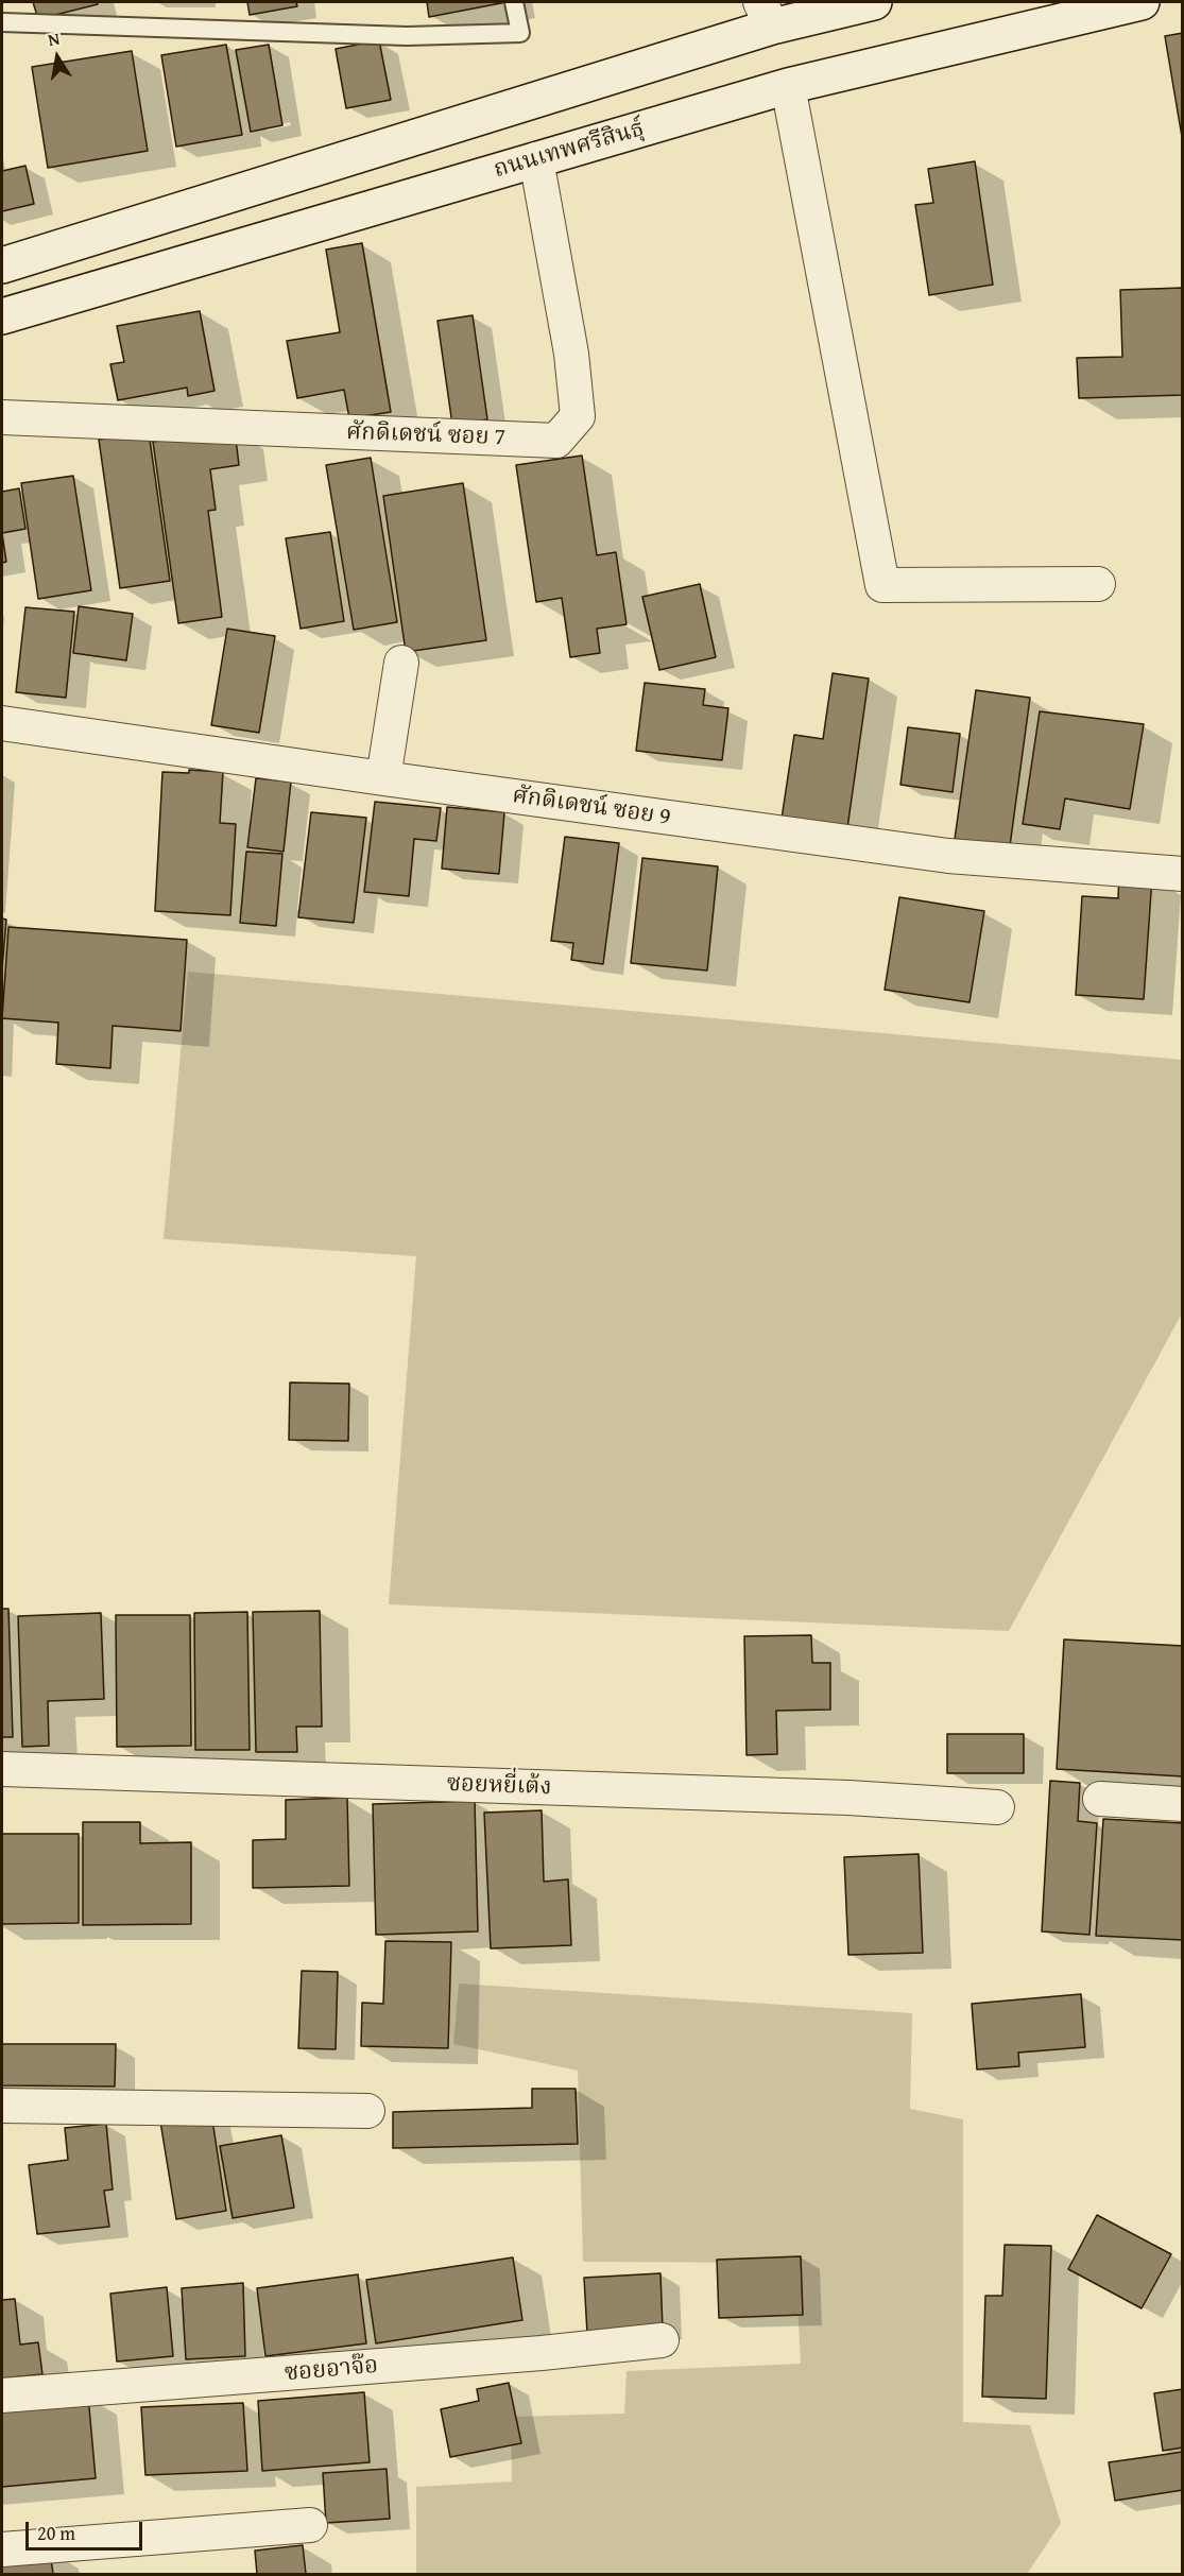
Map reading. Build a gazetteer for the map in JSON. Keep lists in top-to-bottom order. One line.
{"streets":{"main road":["ถนนเทพศรีสินธุ์"],"street":["ศักดิเดชน์ ซอย 7","ศักดิเดชน์ ซอย 9","ซอยหยี่เต้ง","ซอยอาจ๊อ"]},"crossings":[["ถนนเทพศรีสินธุ์","ศักดิเดชน์ ซอย 7"]],"scale_bar":"20 m","north":"top"}
